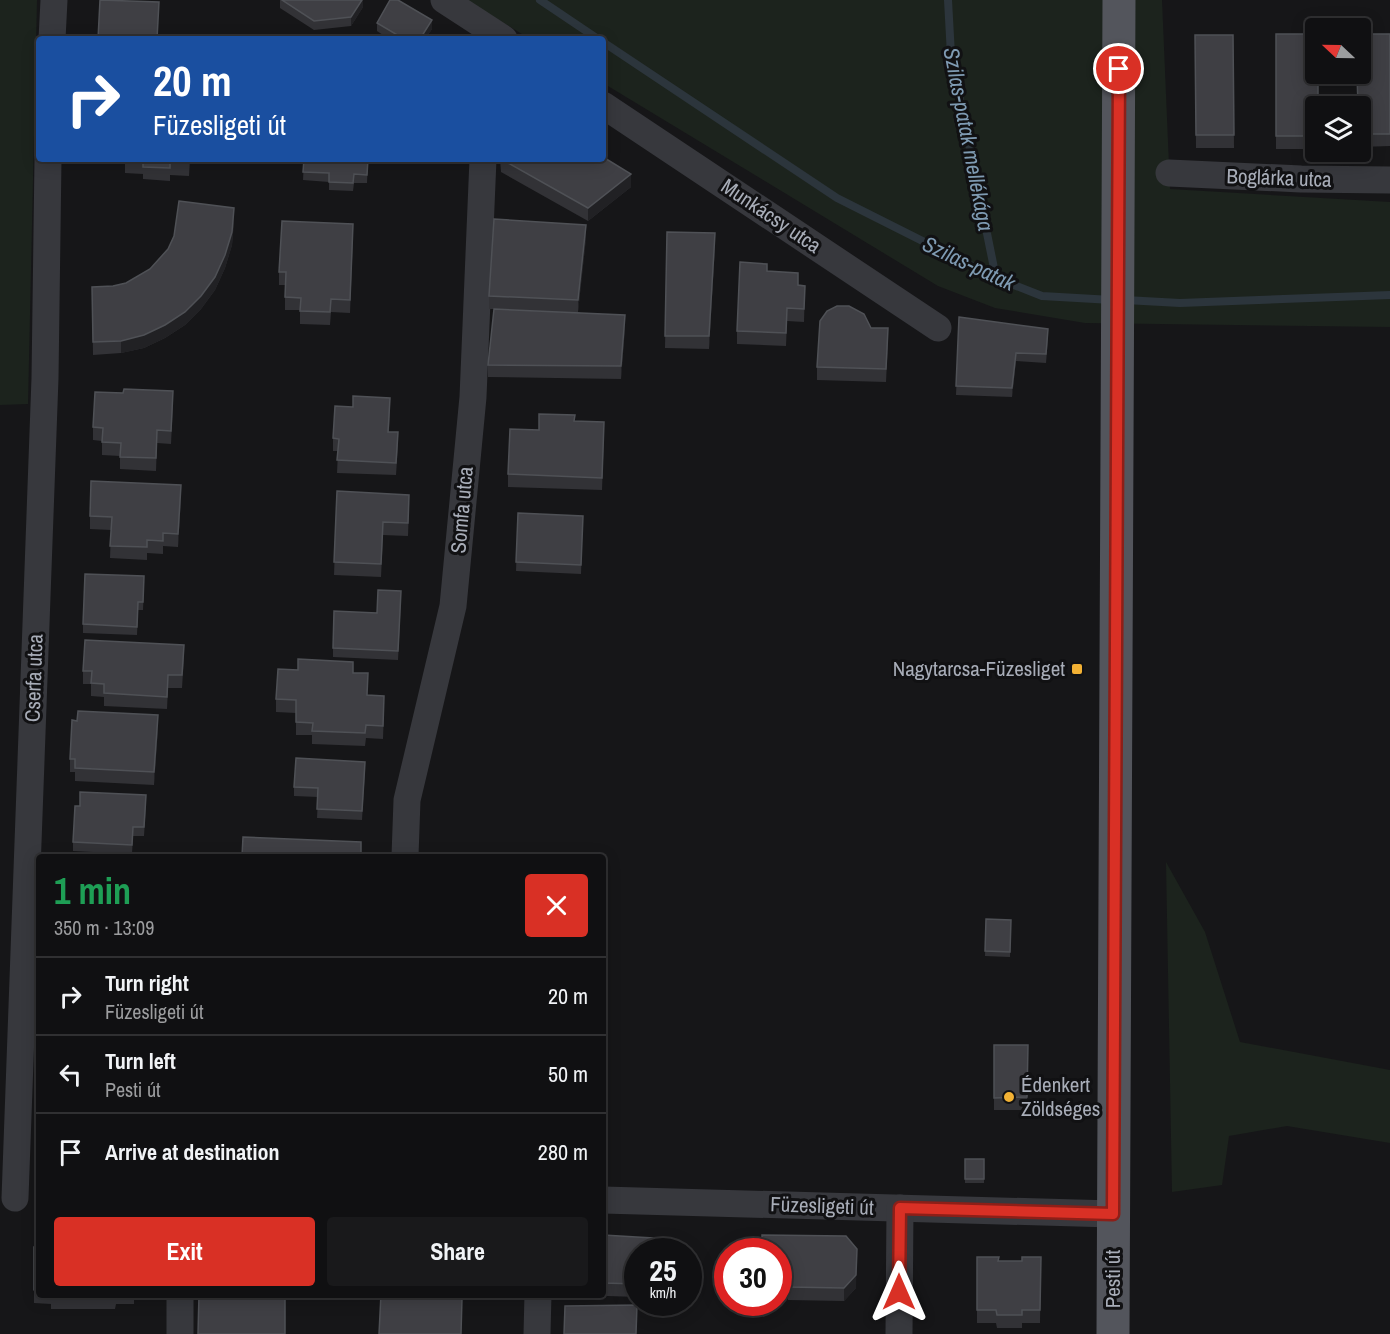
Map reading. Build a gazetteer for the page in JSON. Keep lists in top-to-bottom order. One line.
{"streets":{"main road":["Pesti út"],"street":["Boglárka utca","Munkácsy utca","Somfa utca","Cserfa utca","Füzesligeti út"]},"crossings":[["Füzesligeti út","Pesti út"]],"water":["Szilas-patak mellékága","Szilas-patak"],"places":{"transit":["Nagytarcsa-Füzesliget"],"other":["Édenkert Zöldséges"]},"north":"left","page":{"turn":["20 m","Füzesligeti út"],"heading":["1 min","350 m · 13:09"],"list":[{"name":"Turn right","note":"Füzesligeti út","value":"20 m"},{"name":"Turn left","note":"Pesti út","value":"50 m"},{"name":"Arrive at destination","value":"280 m"}],"buttons":["Exit","Share"],"speed":"25 km/h","limit":"30"}}
